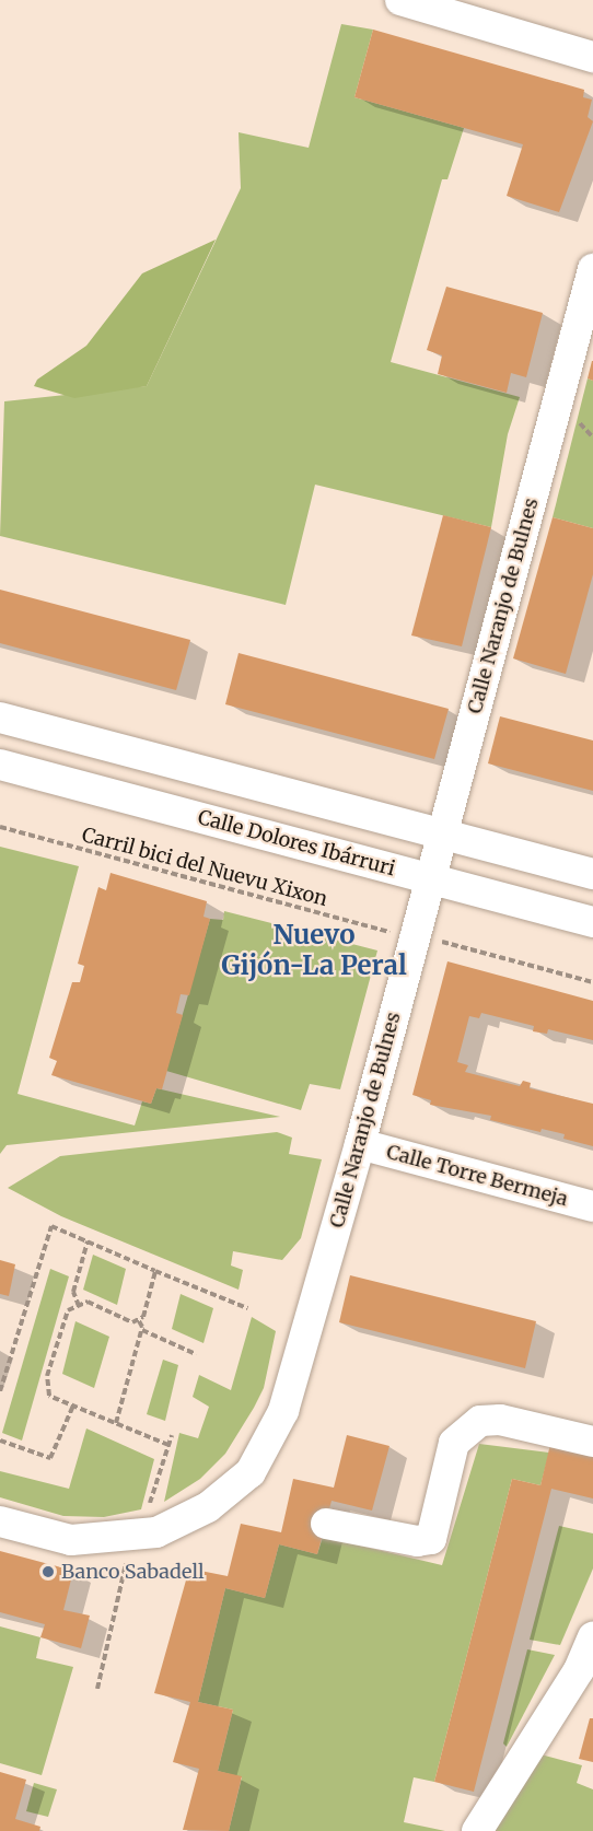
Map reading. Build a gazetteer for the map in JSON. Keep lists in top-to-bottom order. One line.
{"streets":{"street":["Calle Naranjo de Bulnes","Calle Dolores Ibárruri","Calle Torre Bermeja"],"path":["Carril bici del Nuevu Xixon"]},"crossings":[["Calle Naranjo de Bulnes","Calle Dolores Ibárruri"],["Calle Naranjo de Bulnes","Carril bici del Nuevu Xixon"],["Calle Naranjo de Bulnes","Calle Torre Bermeja"]],"districts":["Nuevo Gijón-La Peral"],"places":["Banco Sabadell"]}
